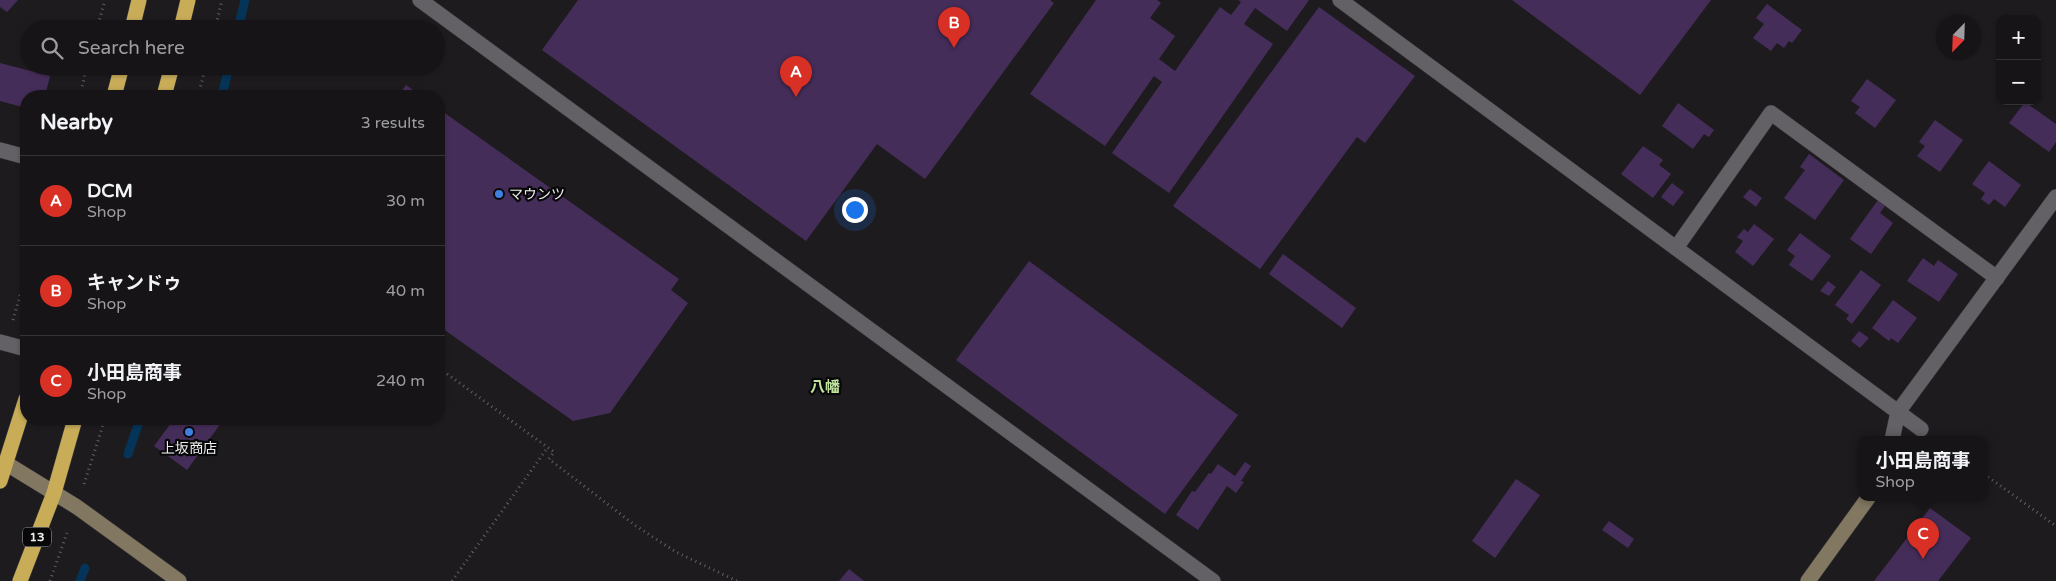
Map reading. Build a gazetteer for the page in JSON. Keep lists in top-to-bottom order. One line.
{"streets":{"highway":["13"]},"districts":["八幡"],"places":["マウンツ","上坂商店"],"north":"bottom left","page":{"pins":["B","A","C"],"map_buttons":["+","−"],"search":"Search here","heading":["Nearby","3 results"],"list":[{"mark":"A","name":"DCM","note":"Shop","value":"30 m"},{"mark":"B","name":"キャンドゥ","note":"Shop","value":"40 m"},{"mark":"C","name":"小田島商事","note":"Shop","value":"240 m"}],"popup":["小田島商事","Shop"]}}
